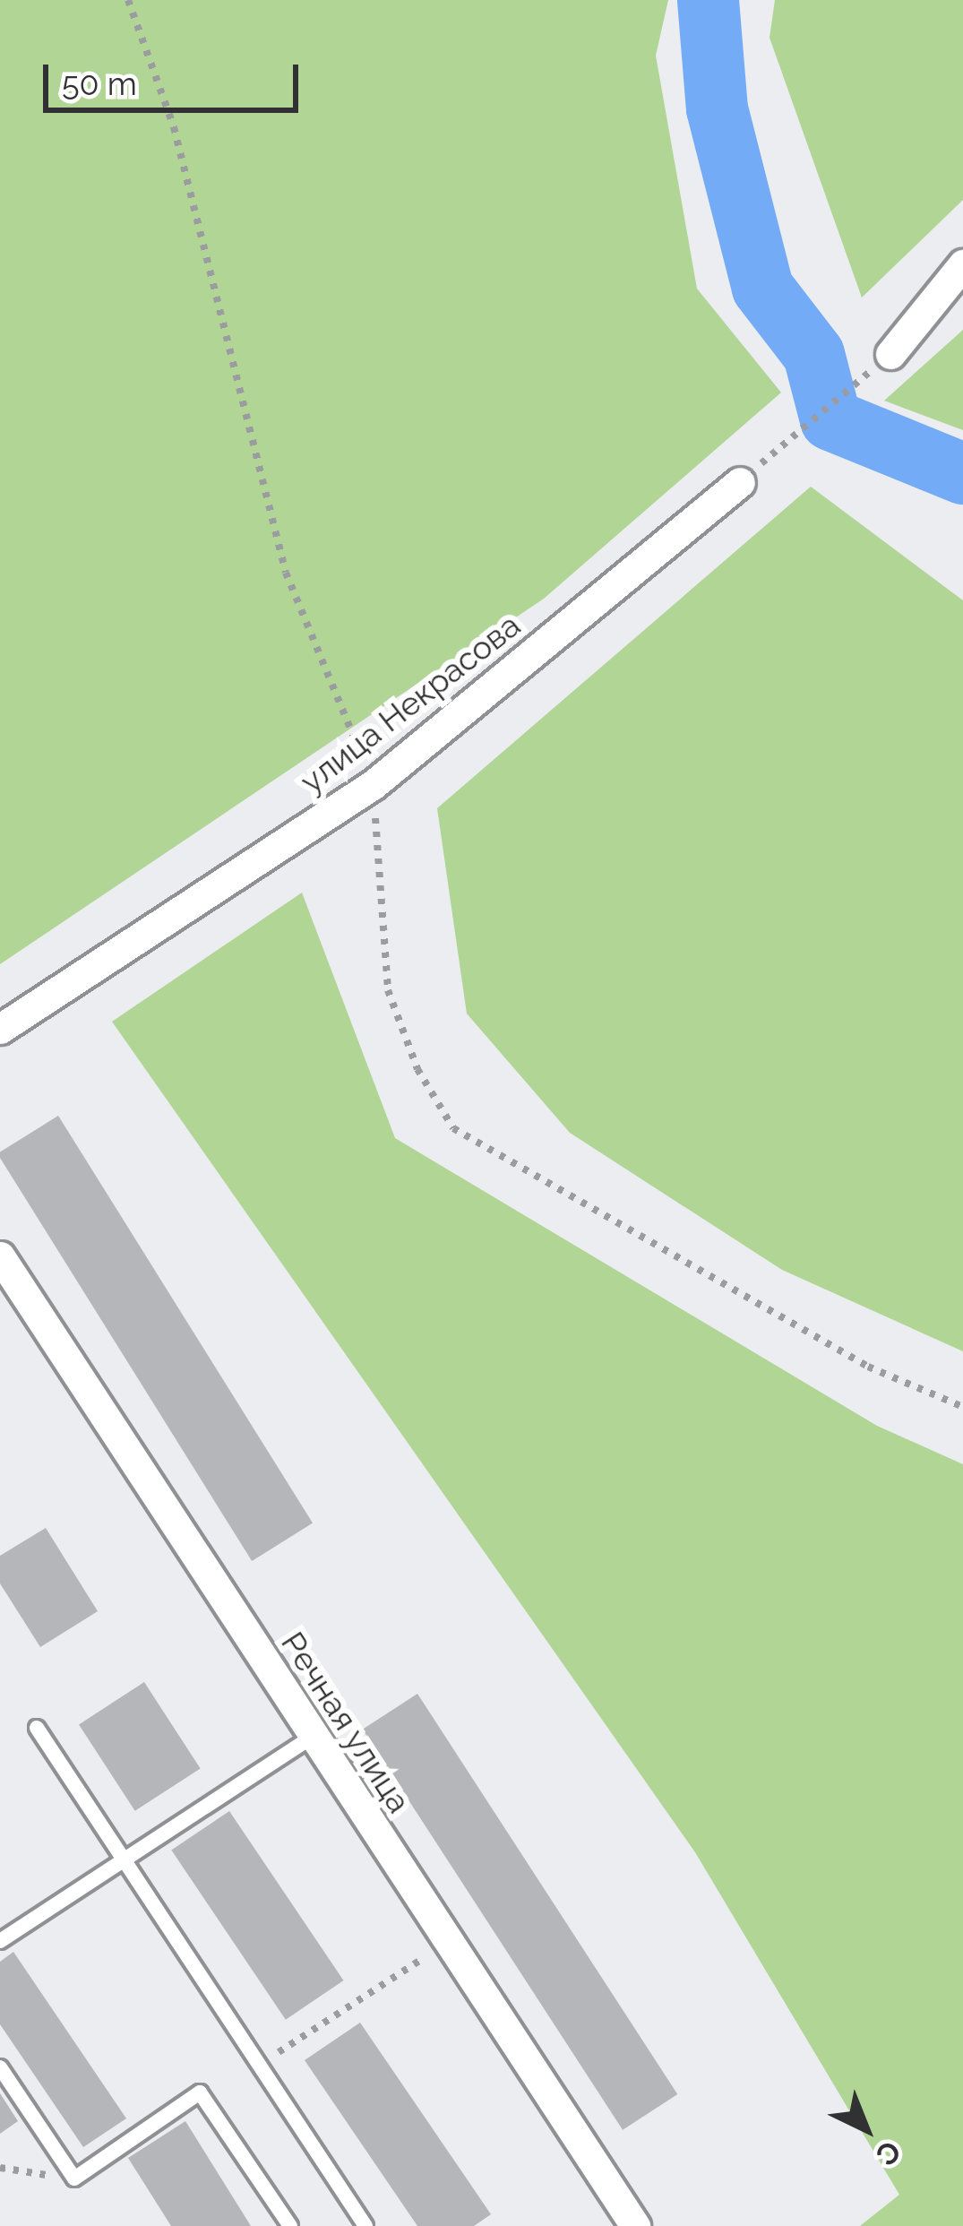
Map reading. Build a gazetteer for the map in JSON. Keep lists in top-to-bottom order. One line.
{"streets":{"street":["улица Некрасова","Речная улица"]},"scale_bar":"50 m","north":"bottom right"}
